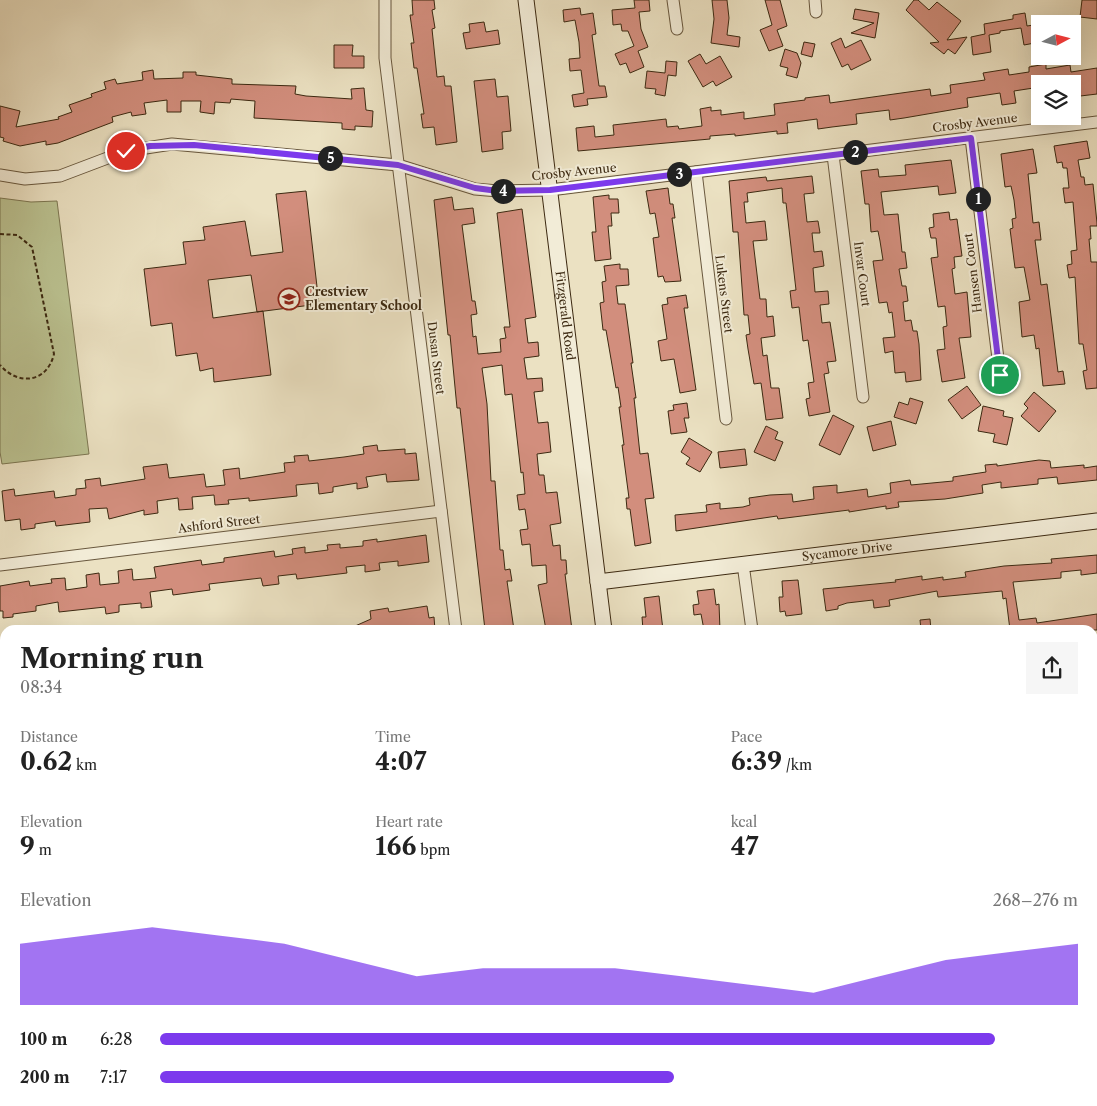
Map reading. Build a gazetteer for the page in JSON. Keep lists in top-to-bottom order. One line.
{"streets":{"main road":["Fitzgerald Road","Sycamore Drive"],"street":["Crosby Avenue","Hansen Court","Invar Court","Lukens Street","Dusan Street","Ashford Street"]},"crossings":[["Crosby Avenue","Hansen Court"],["Crosby Avenue","Invar Court"],["Crosby Avenue","Lukens Street"],["Crosby Avenue","Fitzgerald Road"],["Crosby Avenue","Dusan Street"],["Fitzgerald Road","Sycamore Drive"],["Dusan Street","Ashford Street"]],"places":{"school or university":["Crestview Elementary School"]},"north":"right","page":{"pins":["2","5","3","4","1"],"heading":["Morning run","08:34"],"stats":[["Distance","0.62 km"],["Time","4:07"],["Pace","6:39 /km"],["Elevation","9 m"],["Heart rate","166 bpm"],["kcal","47"]],"chart":["Elevation","268–276 m"],"list":[{"name":"100 m","note":"6:28"},{"name":"200 m","note":"7:17"}]}}
